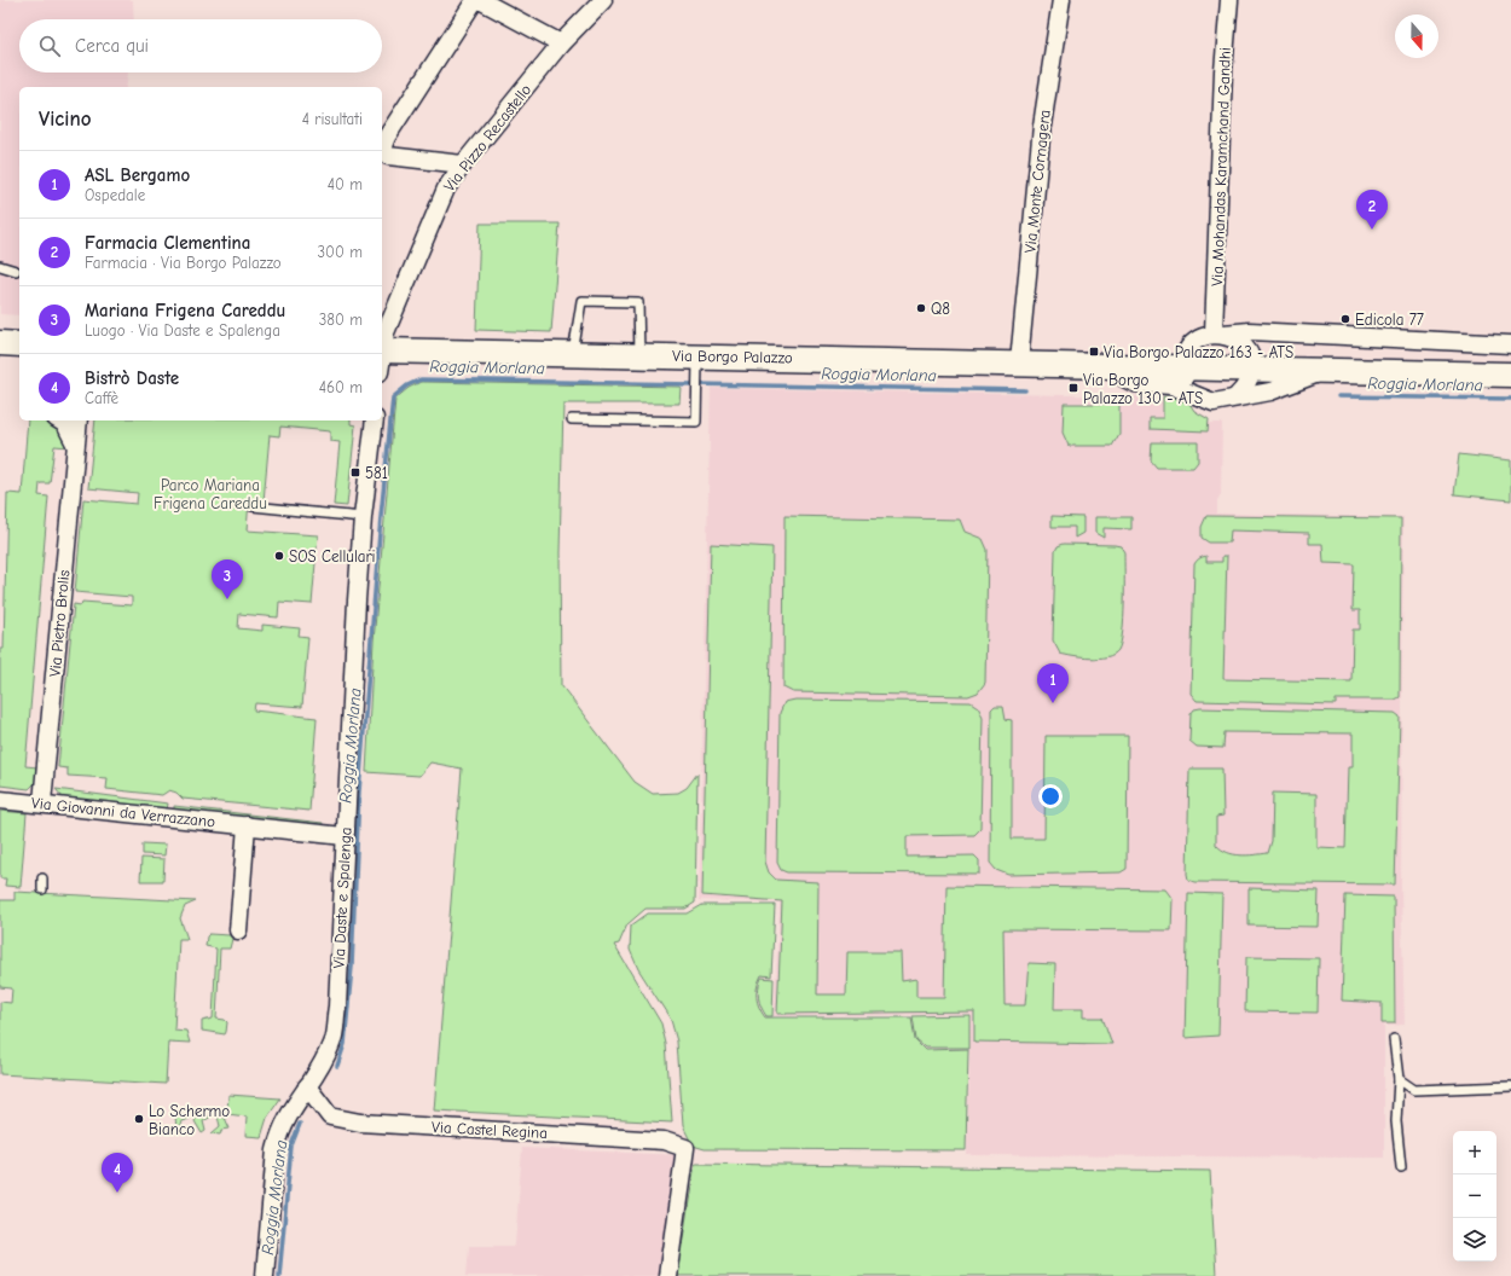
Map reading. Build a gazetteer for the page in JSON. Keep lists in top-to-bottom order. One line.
{"streets":{"main road":["Via Borgo Palazzo"],"street":["Via Pizzo Recastello","Via Mohandas Karamchand Gandhi","Via Monte Cornagera","Via Pietro Brolis","Via Giovanni da Verrazzano","Via Daste e Spalenga","Via Castel Regina"]},"crossings":[["Via Monte Cornagera","Via Borgo Palazzo"],["Via Pietro Brolis","Via Giovanni da Verrazzano"],["Via Giovanni da Verrazzano","Via Daste e Spalenga"],["Via Daste e Spalenga","Via Castel Regina"]],"water":["Roggia Morlana"],"parks":["Parco Mariana Frigena Careddu"],"places":{"other":["Q8","Edicola 77","SOS Cellulari","Lo Schermo Bianco"],"transit":["Via Borgo Palazzo 163 - ATS","Via Borgo Palazzo 130 - ATS","581"]},"north":"bottom","page":{"search":"Cerca qui","heading":["Vicino","4 risultati"],"list":[{"mark":"1","name":"ASL Bergamo","note":"Ospedale","value":"40 m"},{"mark":"2","name":"Farmacia Clementina","note":"Farmacia · Via Borgo Palazzo","value":"300 m"},{"mark":"3","name":"Mariana Frigena Careddu","note":"Luogo · Via Daste e Spalenga","value":"380 m"},{"mark":"4","name":"Bistrò Daste","note":"Caffè","value":"460 m"}],"pins":["2","3","1","4"],"map_buttons":["+","−"]}}
